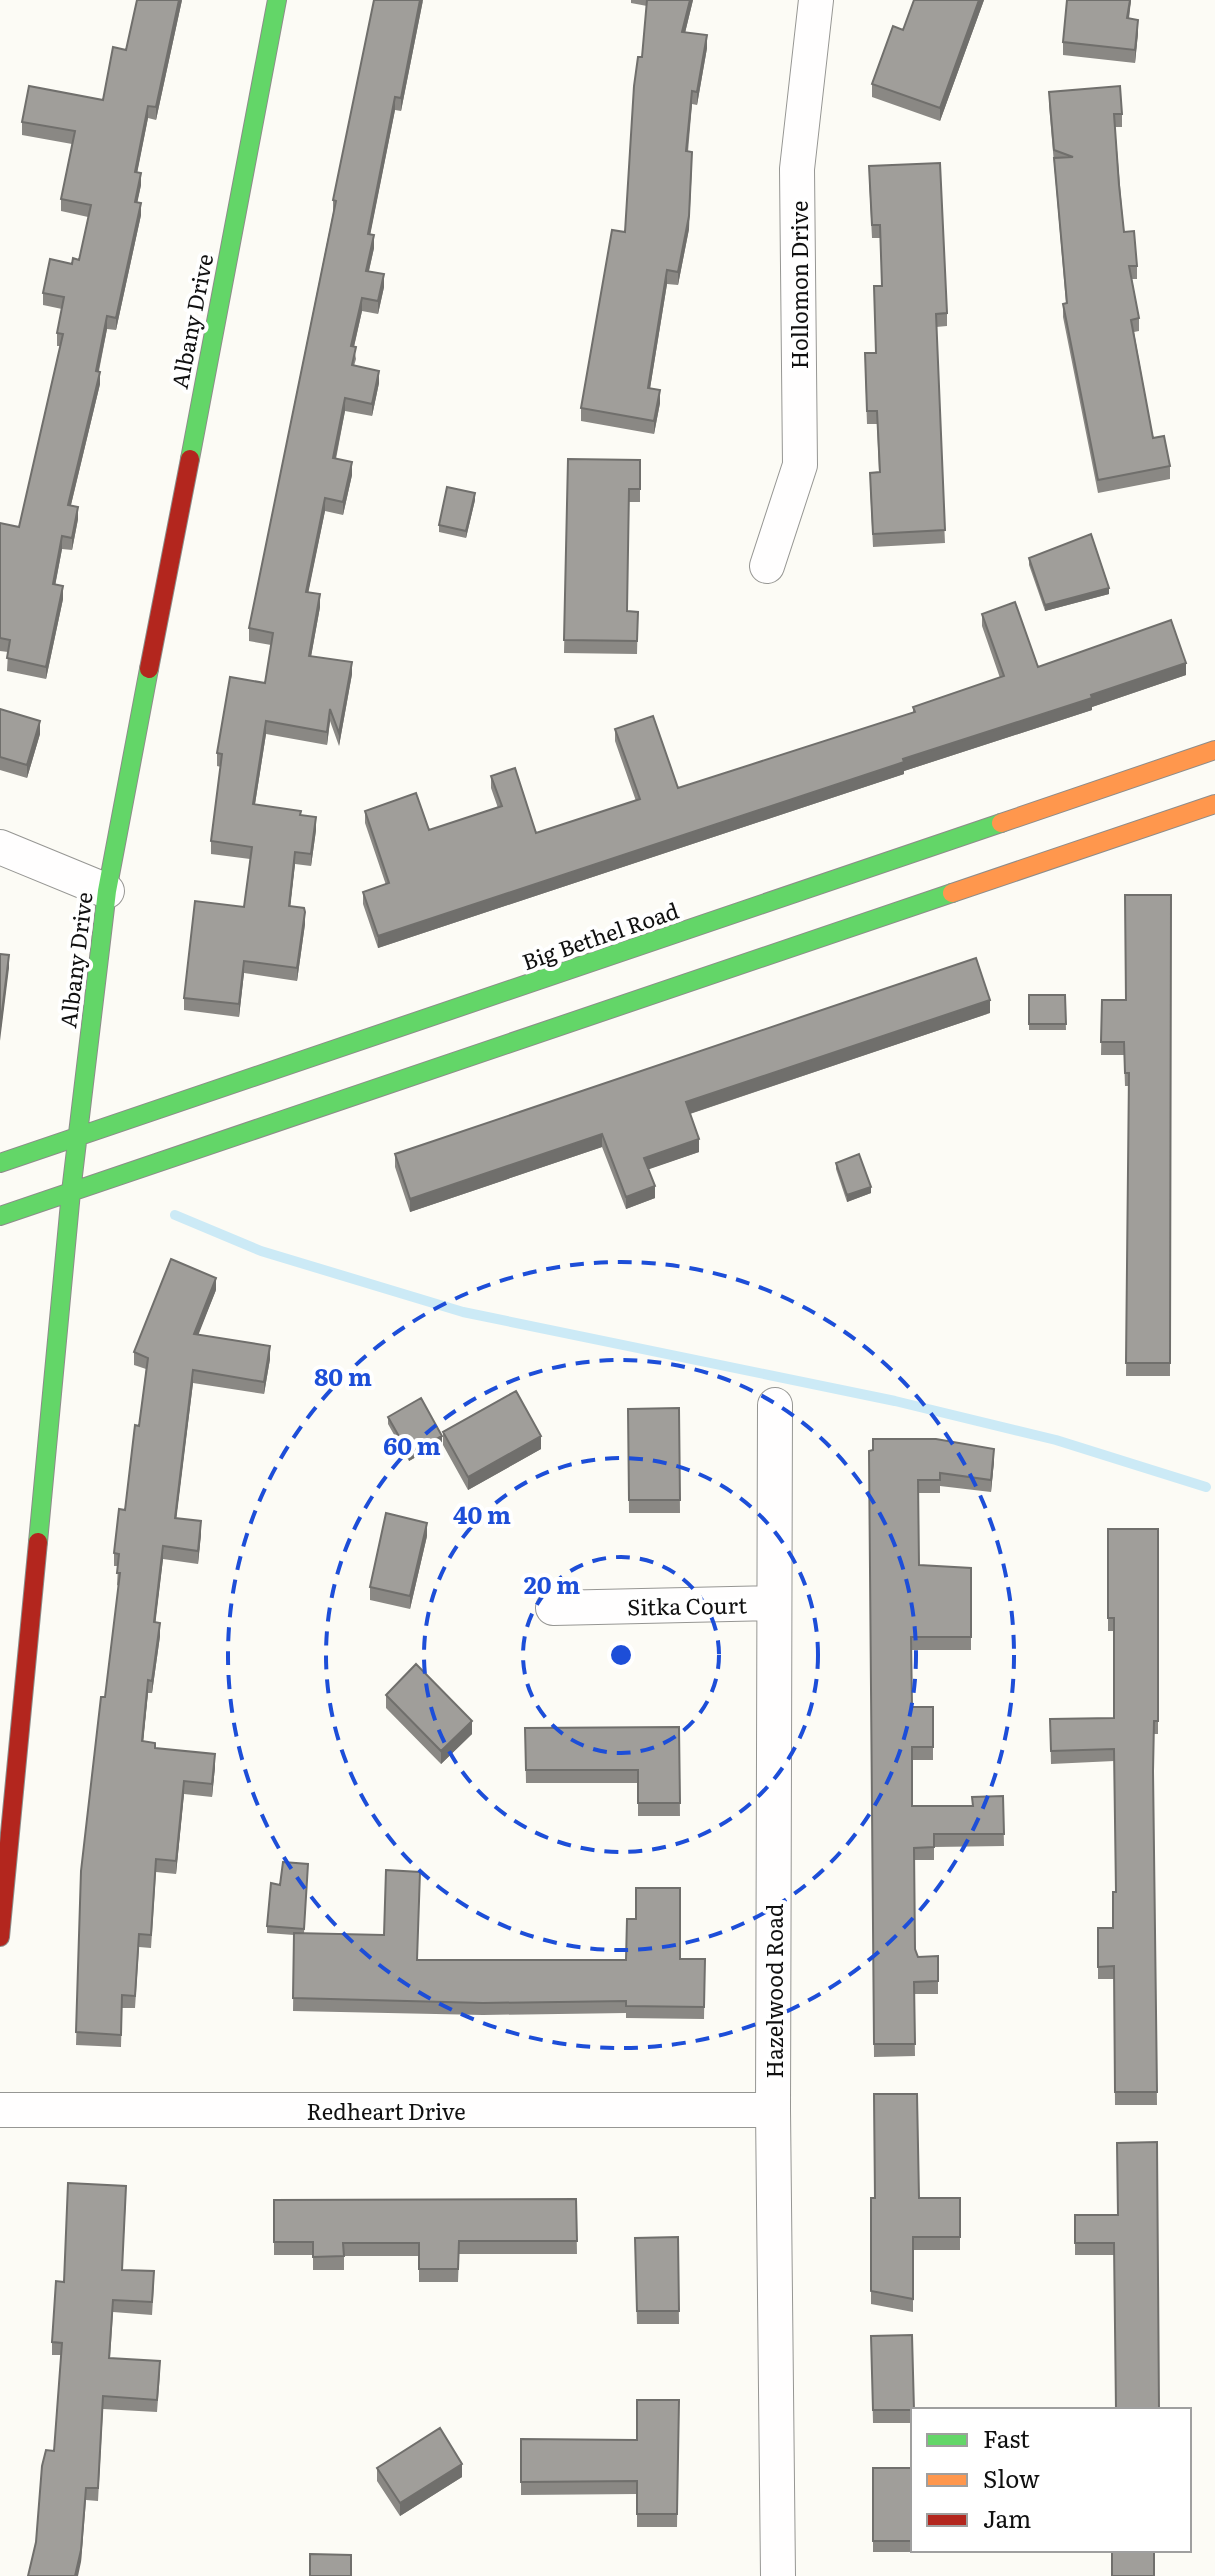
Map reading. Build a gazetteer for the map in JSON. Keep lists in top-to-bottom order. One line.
{"streets":{"main road":["Albany Drive","Big Bethel Road"],"street":["Hollomon Drive","Sitka Court","Hazelwood Road","Redheart Drive"]},"crossings":[["Albany Drive","Big Bethel Road"],["Sitka Court","Hazelwood Road"],["Hazelwood Road","Redheart Drive"]],"legend":["Fast","Slow","Jam"],"rings":["80 m","60 m","40 m","20 m"]}
